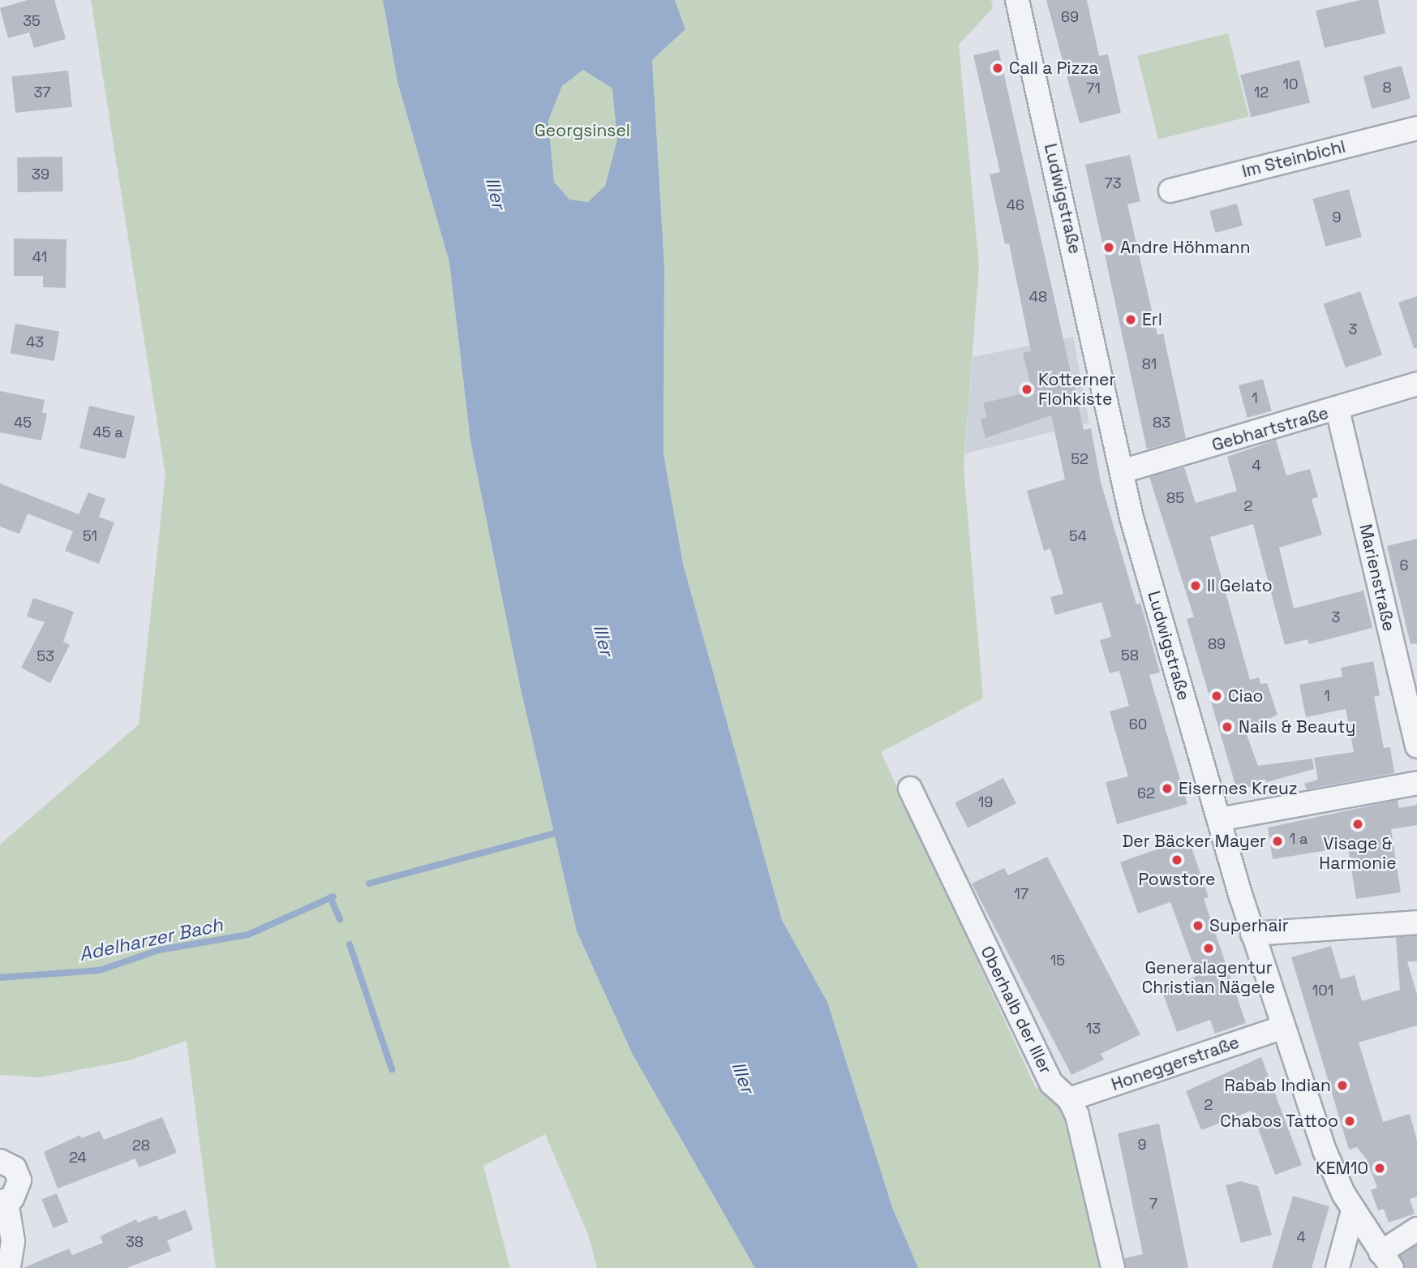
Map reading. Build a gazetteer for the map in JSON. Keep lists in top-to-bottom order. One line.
{"streets":{"street":["Im Steinbichl","Ludwigstraße","Gebhartstraße","Marienstraße","Oberhalb der Iller","Honeggerstraße"]},"crossings":[["Ludwigstraße","Gebhartstraße"],["Ludwigstraße","Honeggerstraße"],["Gebhartstraße","Marienstraße"],["Oberhalb der Iller","Honeggerstraße"]],"water":["Iller","Adelharzer Bach"],"parks":["Georgsinsel"],"places":["Call a Pizza","Andre Höhmann","Erl","Kotterner Flohkiste","Il Gelato","Ciao","Nails & Beauty","Eisernes Kreuz","Visage & Harmonie","Der Bäcker Mayer","Powstore","Superhair","Generalagentur Christian Nägele","Rabab Indian","Chabos Tattoo","KEM10"],"house_numbers":["69","35","10","8","71","37","12","39","73","46","9","41","48","3","43","81","1","45","83","45 a","52","4","85","2","51","54","6","3","89","58","53","1","60","62","19","1 a","17","15","101","13","2","9","28","24","7","4","38"]}
